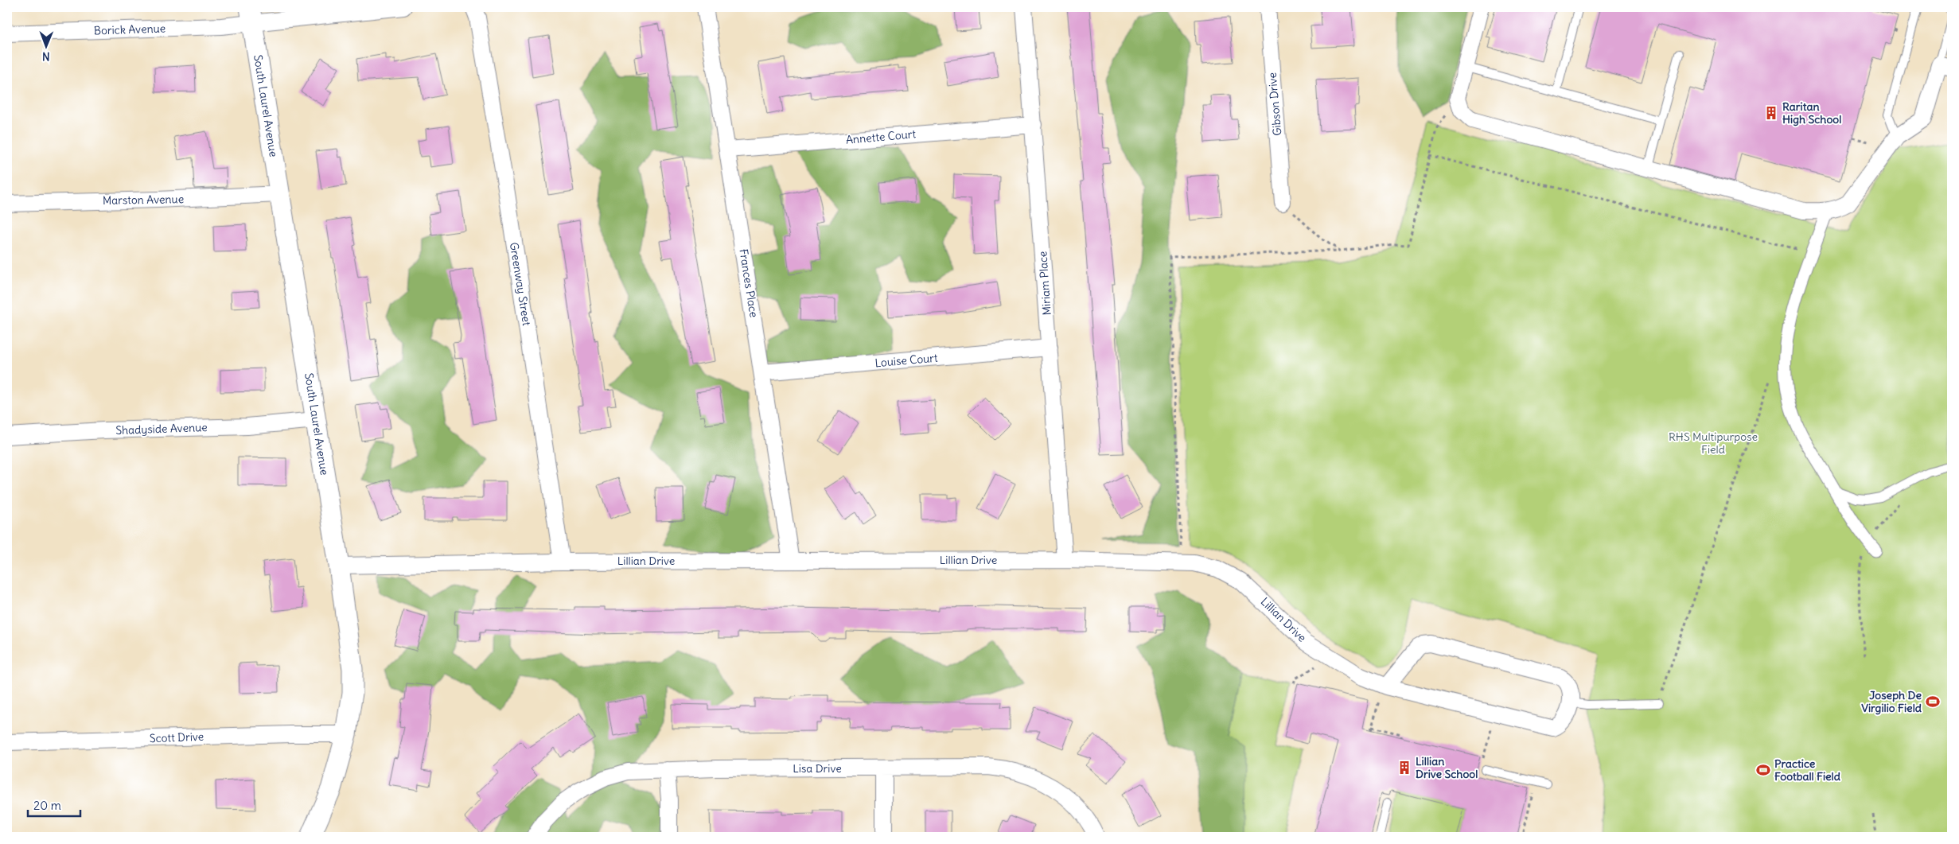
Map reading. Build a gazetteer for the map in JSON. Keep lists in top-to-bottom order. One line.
{"streets":{"street":["Borick Avenue","Gibson Drive","South Laurel Avenue","Annette Court","Marston Avenue","Frances Place","Miriam Place","Greenway Street","Louise Court","Shadyside Avenue","Lillian Drive","Scott Drive","Lisa Drive"]},"crossings":[["Borick Avenue","South Laurel Avenue"],["South Laurel Avenue","Marston Avenue"],["South Laurel Avenue","Shadyside Avenue"],["South Laurel Avenue","Lillian Drive"],["South Laurel Avenue","Scott Drive"],["Annette Court","Frances Place"],["Annette Court","Miriam Place"],["Frances Place","Louise Court"],["Frances Place","Lillian Drive"],["Miriam Place","Louise Court"],["Miriam Place","Lillian Drive"],["Greenway Street","Lillian Drive"]],"parks":["RHS Multipurpose Field"],"places":{"building":["Raritan High School","Lillian Drive School"],"sports":["Joseph De Virgilio Field","Practice Football Field"]},"scale_bar":"20 m","north":"bottom"}
